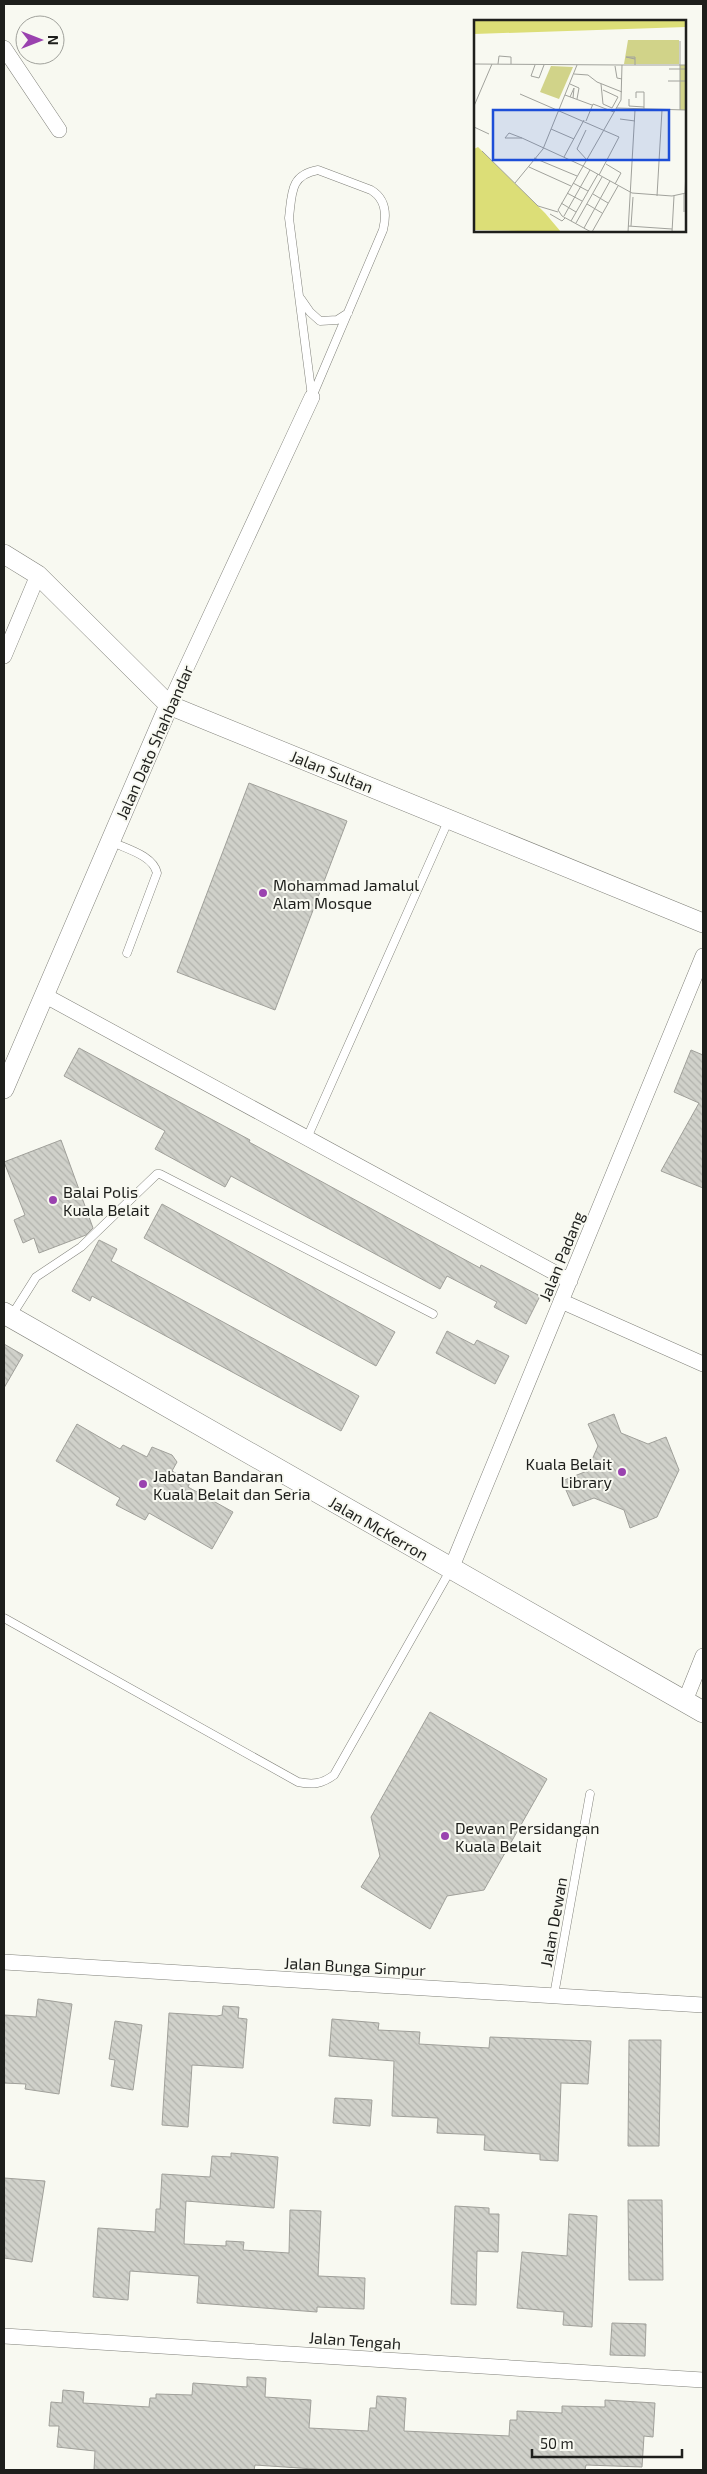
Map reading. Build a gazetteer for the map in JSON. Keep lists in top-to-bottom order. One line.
{"streets":{"main road":["Jalan McKerron"],"street":["Jalan Dato Shahbandar","Jalan Sultan","Jalan Padang","Jalan Bunga Simpur","Jalan Tengah"],"lane":["Jalan Dewan"]},"crossings":[["Jalan Dato Shahbandar","Jalan Sultan"],["Jalan Padang","Jalan McKerron"],["Jalan Dewan","Jalan Bunga Simpur"]],"places":["Mohammad Jamalul Alam Mosque","Balai Polis Kuala Belait","Kuala Belait Library","Jabatan Bandaran Kuala Belait dan Seria","Dewan Persidangan Kuala Belait"],"scale_bar":"50 m","north":"right"}
